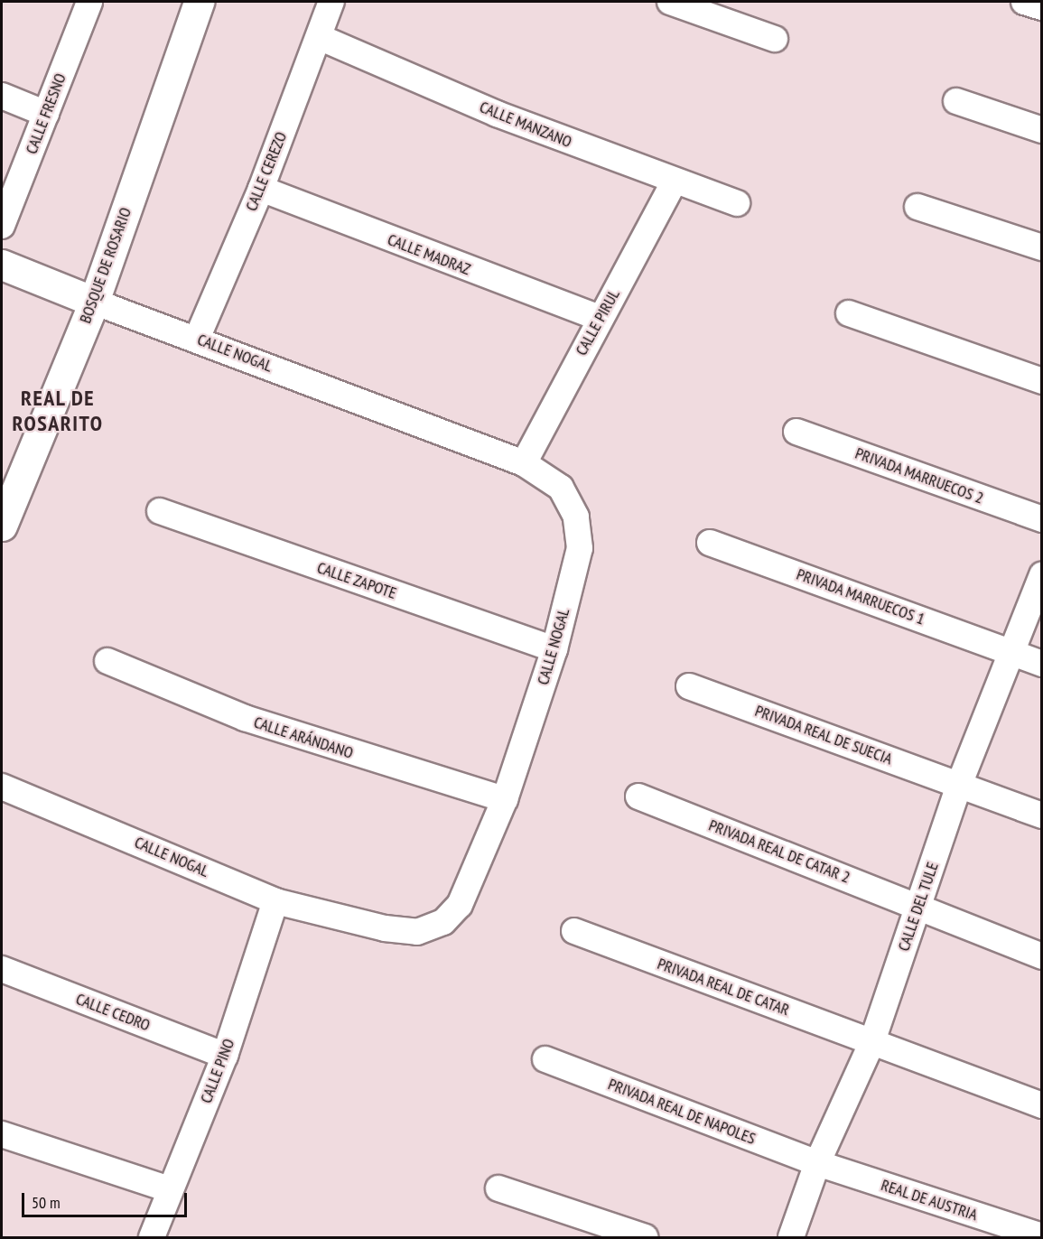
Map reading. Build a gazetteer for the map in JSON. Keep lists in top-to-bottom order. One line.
{"streets":{"main road":["BOSQUE DE ROSARIO","CALLE NOGAL"],"street":["CALLE FRESNO","CALLE MANZANO","CALLE CEREZO","CALLE MADRAZ","CALLE PIRUL","PRIVADA MARRUECOS 2","CALLE ZAPOTE","PRIVADA MARRUECOS 1","PRIVADA REAL DE SUECIA","CALLE ARÁNDANO","PRIVADA REAL DE CATAR 2","CALLE DEL TULE","PRIVADA REAL DE CATAR","CALLE CEDRO","CALLE PINO","PRIVADA REAL DE NAPOLES","REAL DE AUSTRIA"]},"crossings":[["CALLE MANZANO","CALLE CEREZO"],["CALLE MANZANO","CALLE PIRUL"],["CALLE CEREZO","CALLE MADRAZ"],["CALLE CEREZO","CALLE NOGAL"],["CALLE MADRAZ","CALLE PIRUL"],["BOSQUE DE ROSARIO","CALLE NOGAL"],["CALLE PIRUL","CALLE NOGAL"],["CALLE NOGAL","CALLE ZAPOTE"],["CALLE NOGAL","CALLE ARÁNDANO"],["CALLE NOGAL","CALLE PINO"],["PRIVADA MARRUECOS 1","CALLE DEL TULE"],["PRIVADA REAL DE SUECIA","CALLE DEL TULE"],["PRIVADA REAL DE CATAR 2","CALLE DEL TULE"],["CALLE DEL TULE","PRIVADA REAL DE CATAR"],["CALLE DEL TULE","PRIVADA REAL DE NAPOLES"],["CALLE DEL TULE","REAL DE AUSTRIA"],["CALLE CEDRO","CALLE PINO"],["PRIVADA REAL DE NAPOLES","REAL DE AUSTRIA"]],"districts":["REAL DE ROSARITO"],"scale_bar":"50 m"}
